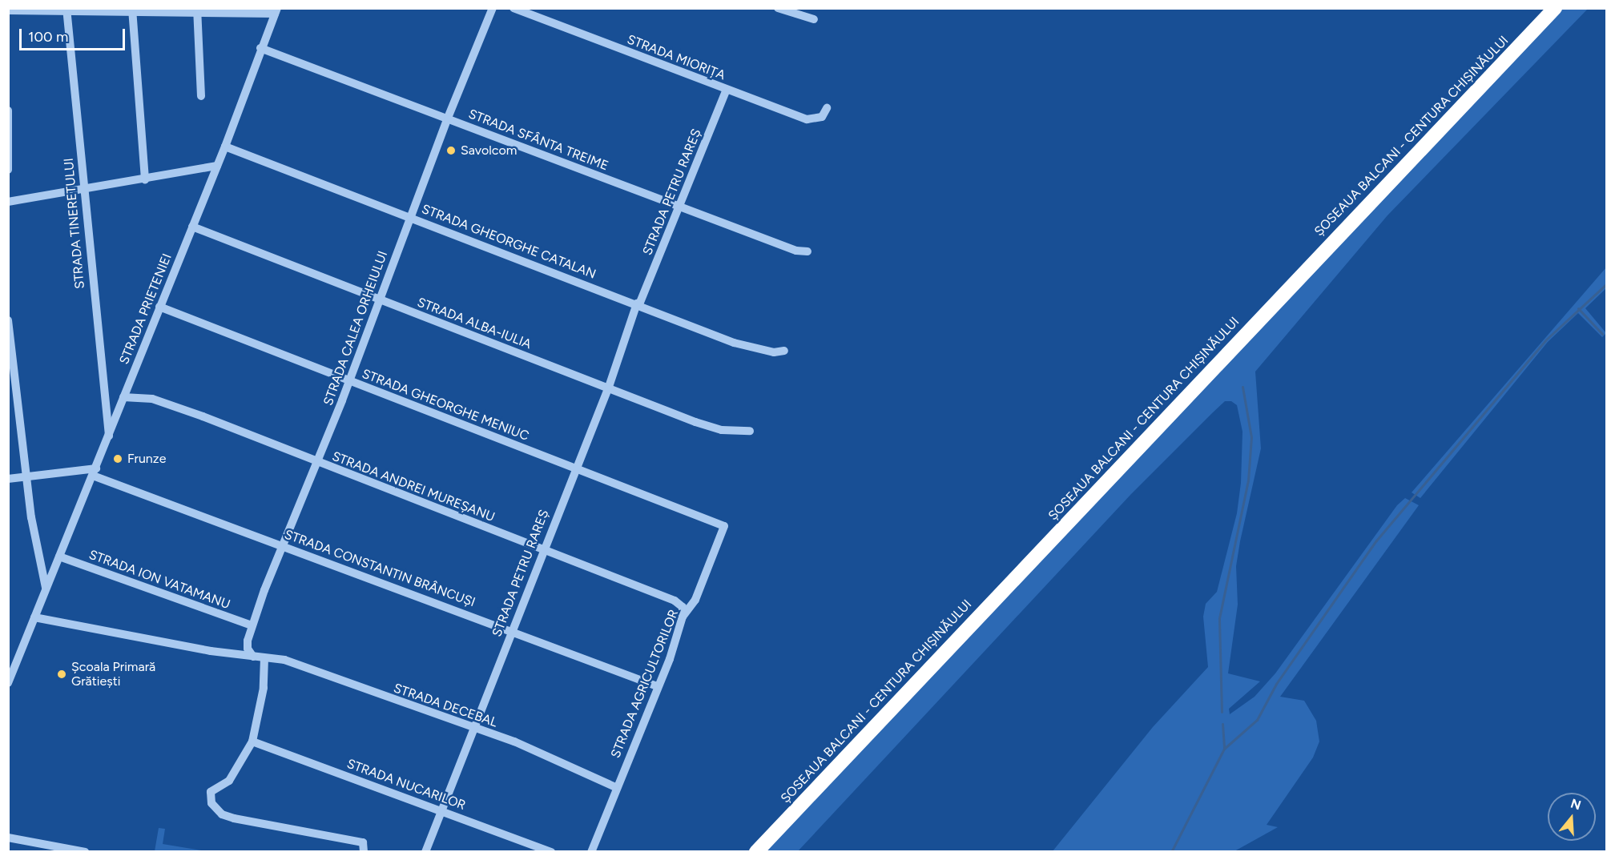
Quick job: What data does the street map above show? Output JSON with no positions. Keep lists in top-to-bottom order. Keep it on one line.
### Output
{"streets":{"highway":["ȘOSEAUA BALCANI - CENTURA CHIȘINĂULUI"],"street":["STRADA MIORIȚA","STRADA SFÂNTA TREIME","STRADA PETRU RAREȘ","STRADA TINERETULUI","STRADA GHEORGHE CATALAN","STRADA PRIETENIEI","STRADA ALBA-IULIA","STRADA CALEA ORHEIULUI","STRADA GHEORGHE MENIUC","STRADA ANDREI MUREȘANU","STRADA CONSTANTIN BRÂNCUȘI","STRADA ION VATAMANU","STRADA AGRICULTORILOR","STRADA DECEBAL","STRADA NUCARILOR"]},"crossings":[["STRADA MIORIȚA","STRADA PETRU RAREȘ"],["STRADA SFÂNTA TREIME","STRADA PETRU RAREȘ"],["STRADA SFÂNTA TREIME","STRADA PRIETENIEI"],["STRADA SFÂNTA TREIME","STRADA CALEA ORHEIULUI"],["STRADA PETRU RAREȘ","STRADA GHEORGHE CATALAN"],["STRADA PETRU RAREȘ","STRADA ALBA-IULIA"],["STRADA PETRU RAREȘ","STRADA GHEORGHE MENIUC"],["STRADA PETRU RAREȘ","STRADA ANDREI MUREȘANU"],["STRADA PETRU RAREȘ","STRADA CONSTANTIN BRÂNCUȘI"],["STRADA PETRU RAREȘ","STRADA DECEBAL"],["STRADA PETRU RAREȘ","STRADA NUCARILOR"],["STRADA TINERETULUI","STRADA PRIETENIEI"],["STRADA GHEORGHE CATALAN","STRADA PRIETENIEI"],["STRADA GHEORGHE CATALAN","STRADA CALEA ORHEIULUI"],["STRADA PRIETENIEI","STRADA ALBA-IULIA"],["STRADA PRIETENIEI","STRADA GHEORGHE MENIUC"],["STRADA PRIETENIEI","STRADA ANDREI MUREȘANU"],["STRADA PRIETENIEI","STRADA CONSTANTIN BRÂNCUȘI"],["STRADA PRIETENIEI","STRADA ION VATAMANU"],["STRADA ALBA-IULIA","STRADA CALEA ORHEIULUI"],["STRADA CALEA ORHEIULUI","STRADA GHEORGHE MENIUC"],["STRADA CALEA ORHEIULUI","STRADA ANDREI MUREȘANU"],["STRADA CALEA ORHEIULUI","STRADA CONSTANTIN BRÂNCUȘI"],["STRADA CALEA ORHEIULUI","STRADA ION VATAMANU"],["STRADA GHEORGHE MENIUC","STRADA AGRICULTORILOR"],["STRADA ANDREI MUREȘANU","STRADA AGRICULTORILOR"],["STRADA CONSTANTIN BRÂNCUȘI","STRADA AGRICULTORILOR"],["STRADA AGRICULTORILOR","STRADA DECEBAL"]],"places":["Savolcom","Frunze","Școala Primară Grătiești"],"scale_bar":"100 m","north":"top"}
